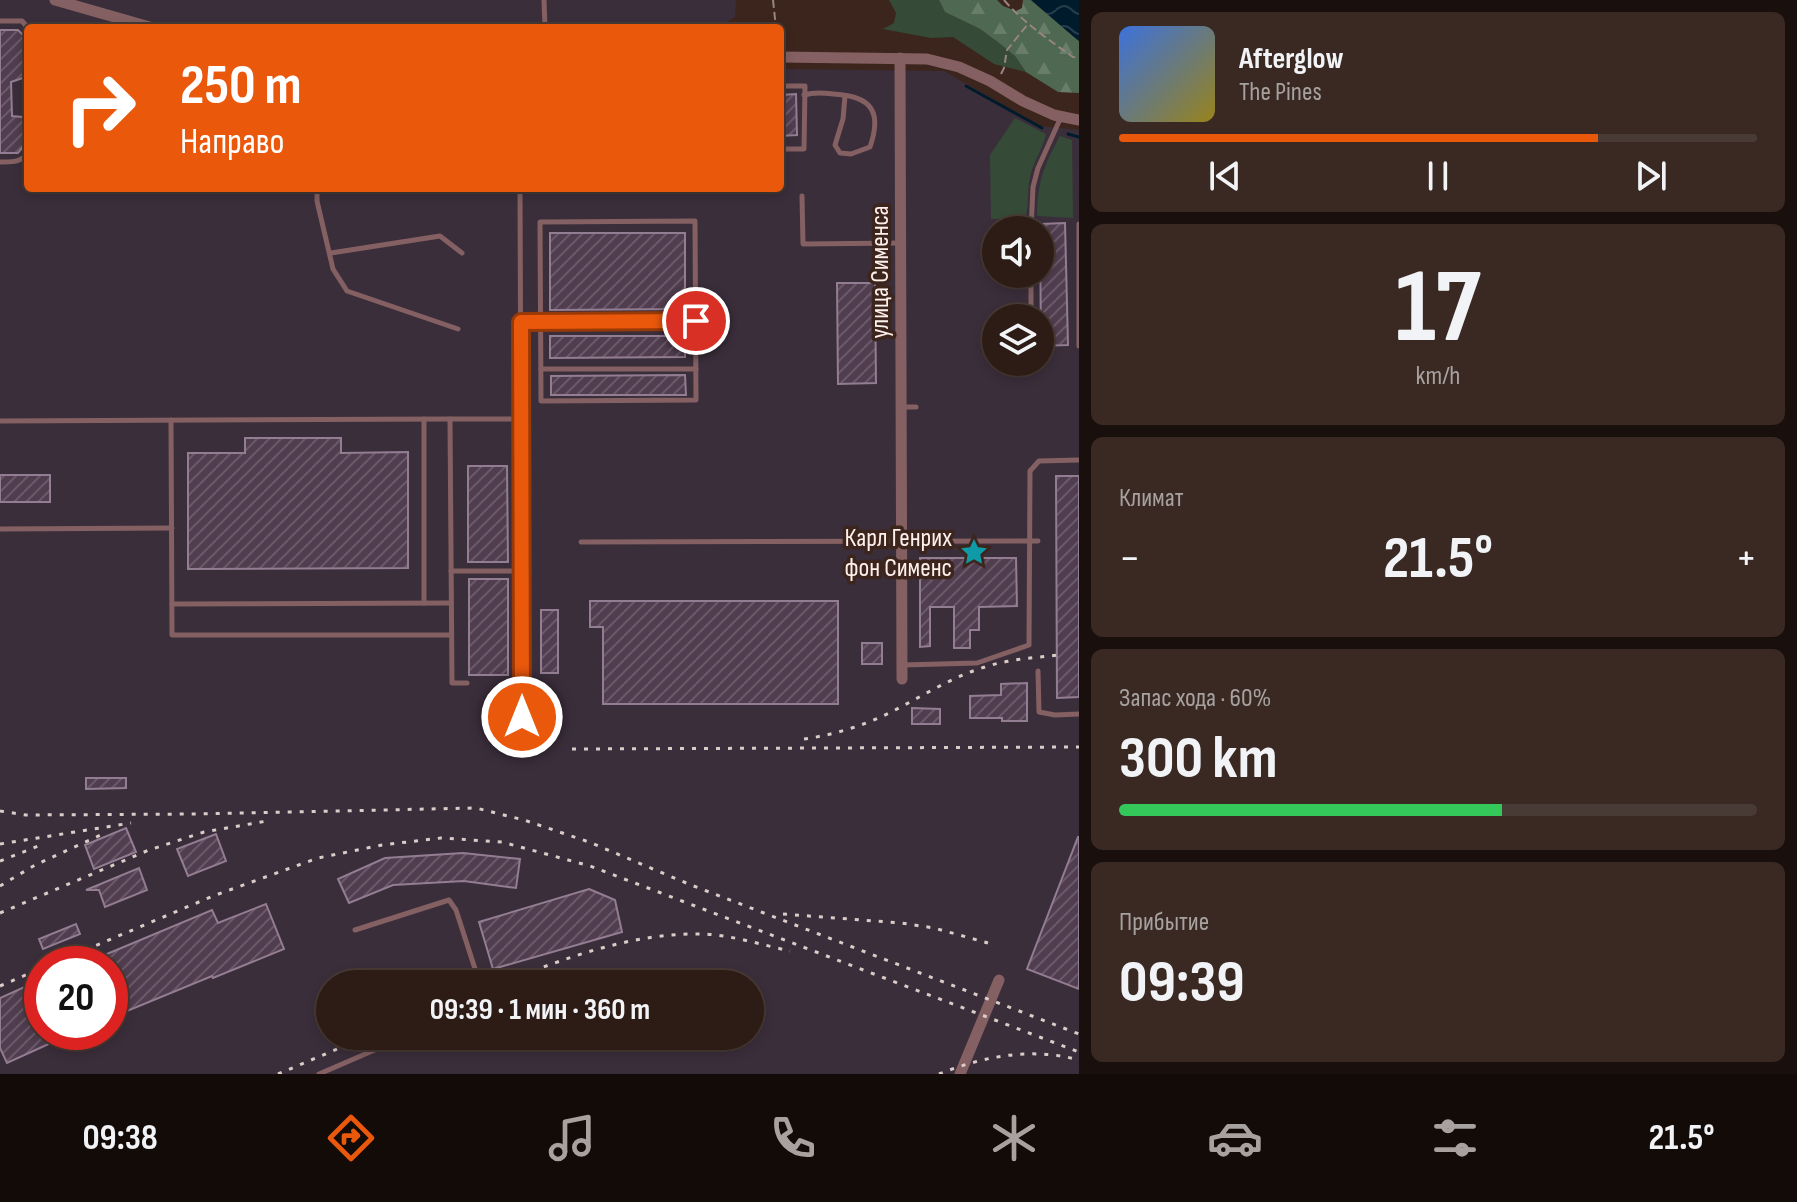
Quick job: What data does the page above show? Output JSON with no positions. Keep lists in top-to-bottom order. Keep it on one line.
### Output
{"streets":{"street":["улица Сименса"]},"places":{"place":["Карл Генрих фон Сименс"]},"page":{"turn":["250 m","Направо"],"song":["Afterglow","The Pines"],"tile":[["17","km/h"],"Климат",["Запас хода · 60%","300 km"],["Прибытие","09:39"]],"heat":["−","21.5°","+"],"limit":"20","trip":"09:39 · 1 мин · 360 m","tabs":["09:38","21.5°"]}}
